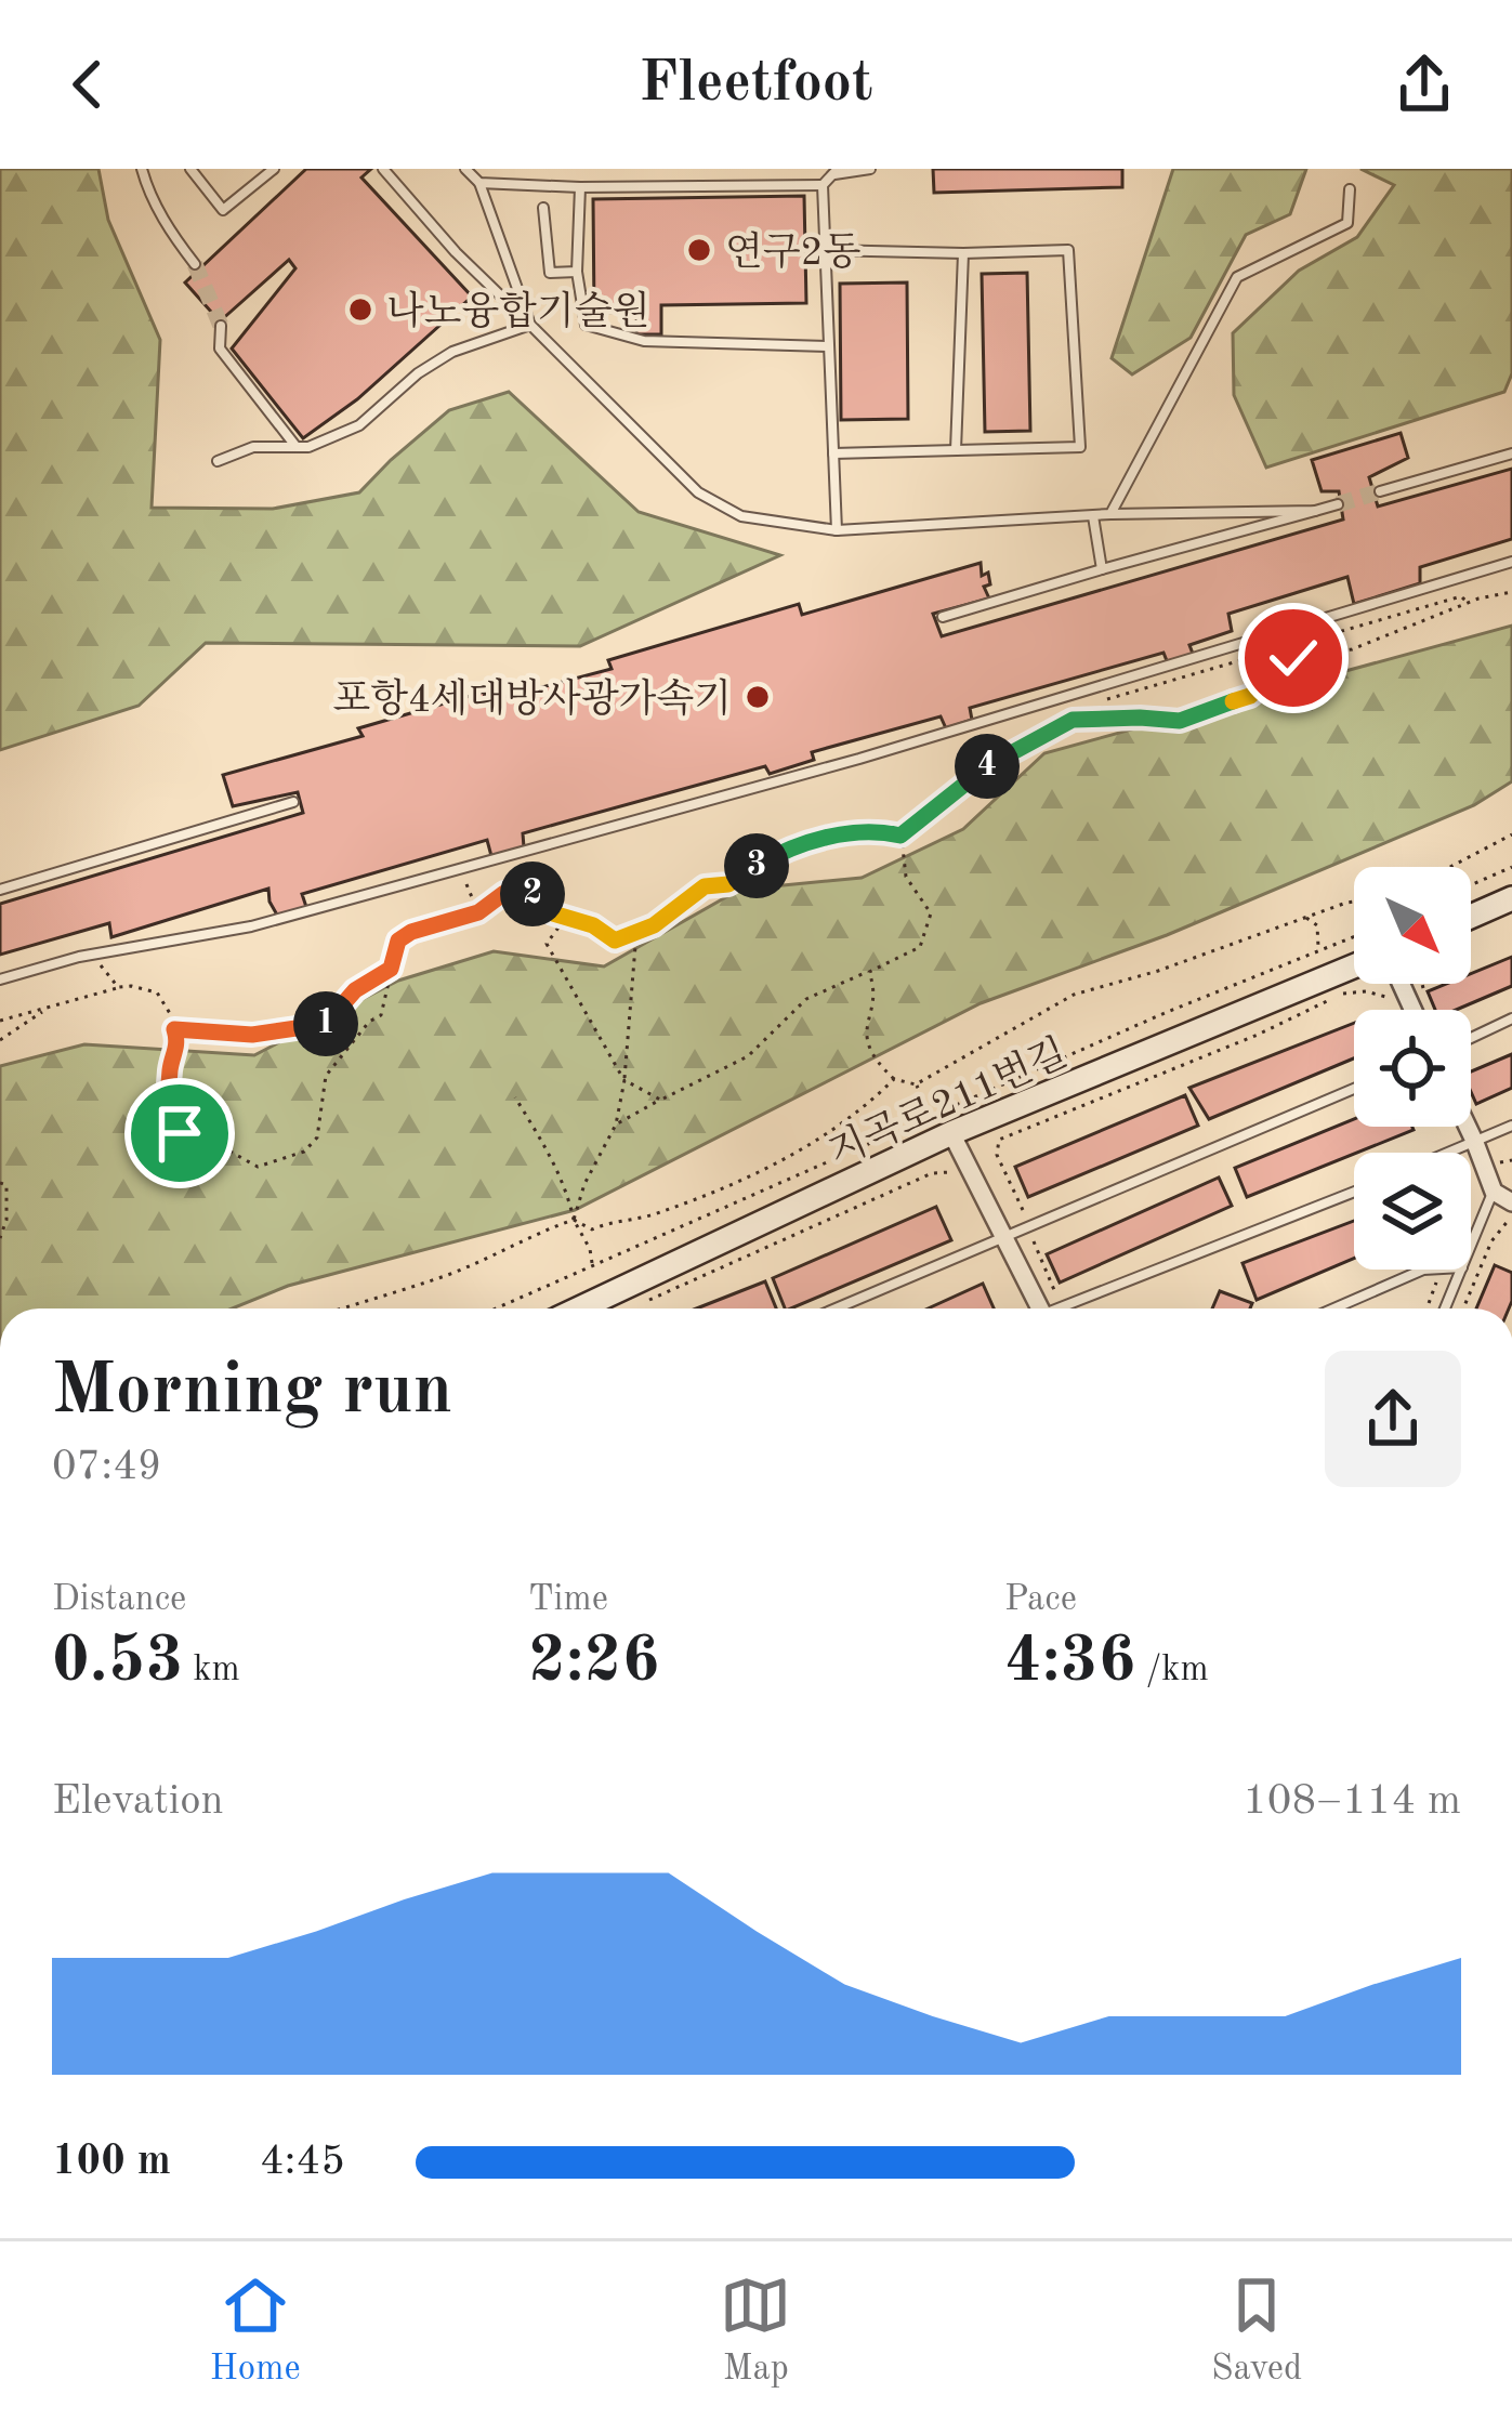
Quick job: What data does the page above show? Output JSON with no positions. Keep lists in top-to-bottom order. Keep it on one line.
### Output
{"streets":{"main road":["지곡로211번길"]},"places":["연구2동","나노융합기술원","포항4세대방사광가속기"],"north":"bottom right","page":{"header":"Fleetfoot","pins":["4","3","2","1"],"heading":["Morning run","07:49"],"stats":[["Distance","0.53 km"],["Time","2:26"],["Pace","4:36 /km"]],"chart":["Elevation","108–114 m"],"list":[{"name":"100 m","note":"4:45"}],"tabs":["Home","Map","Saved"]}}
